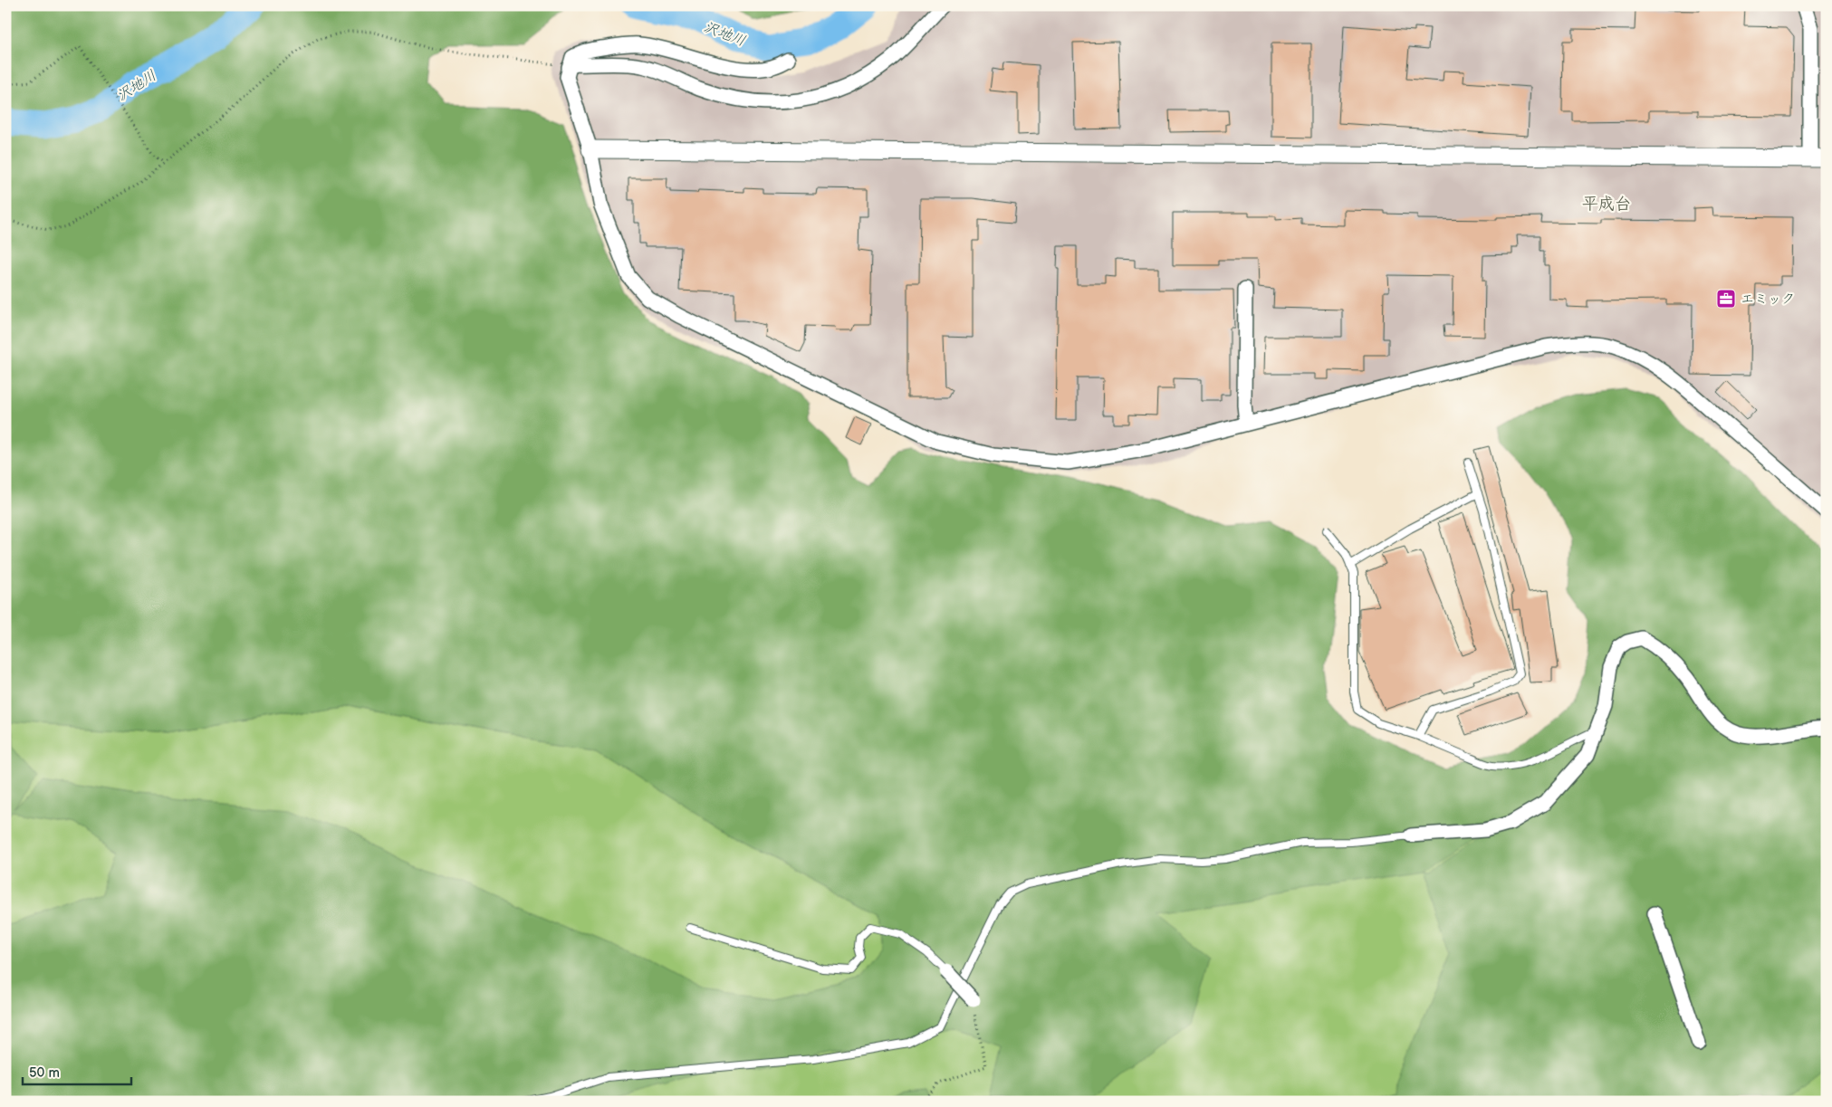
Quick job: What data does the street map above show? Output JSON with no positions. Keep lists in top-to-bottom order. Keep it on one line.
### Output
{"districts":["平成台"],"water":["沢地川"],"places":{"office":["エミック"]},"scale_bar":"50 m"}
